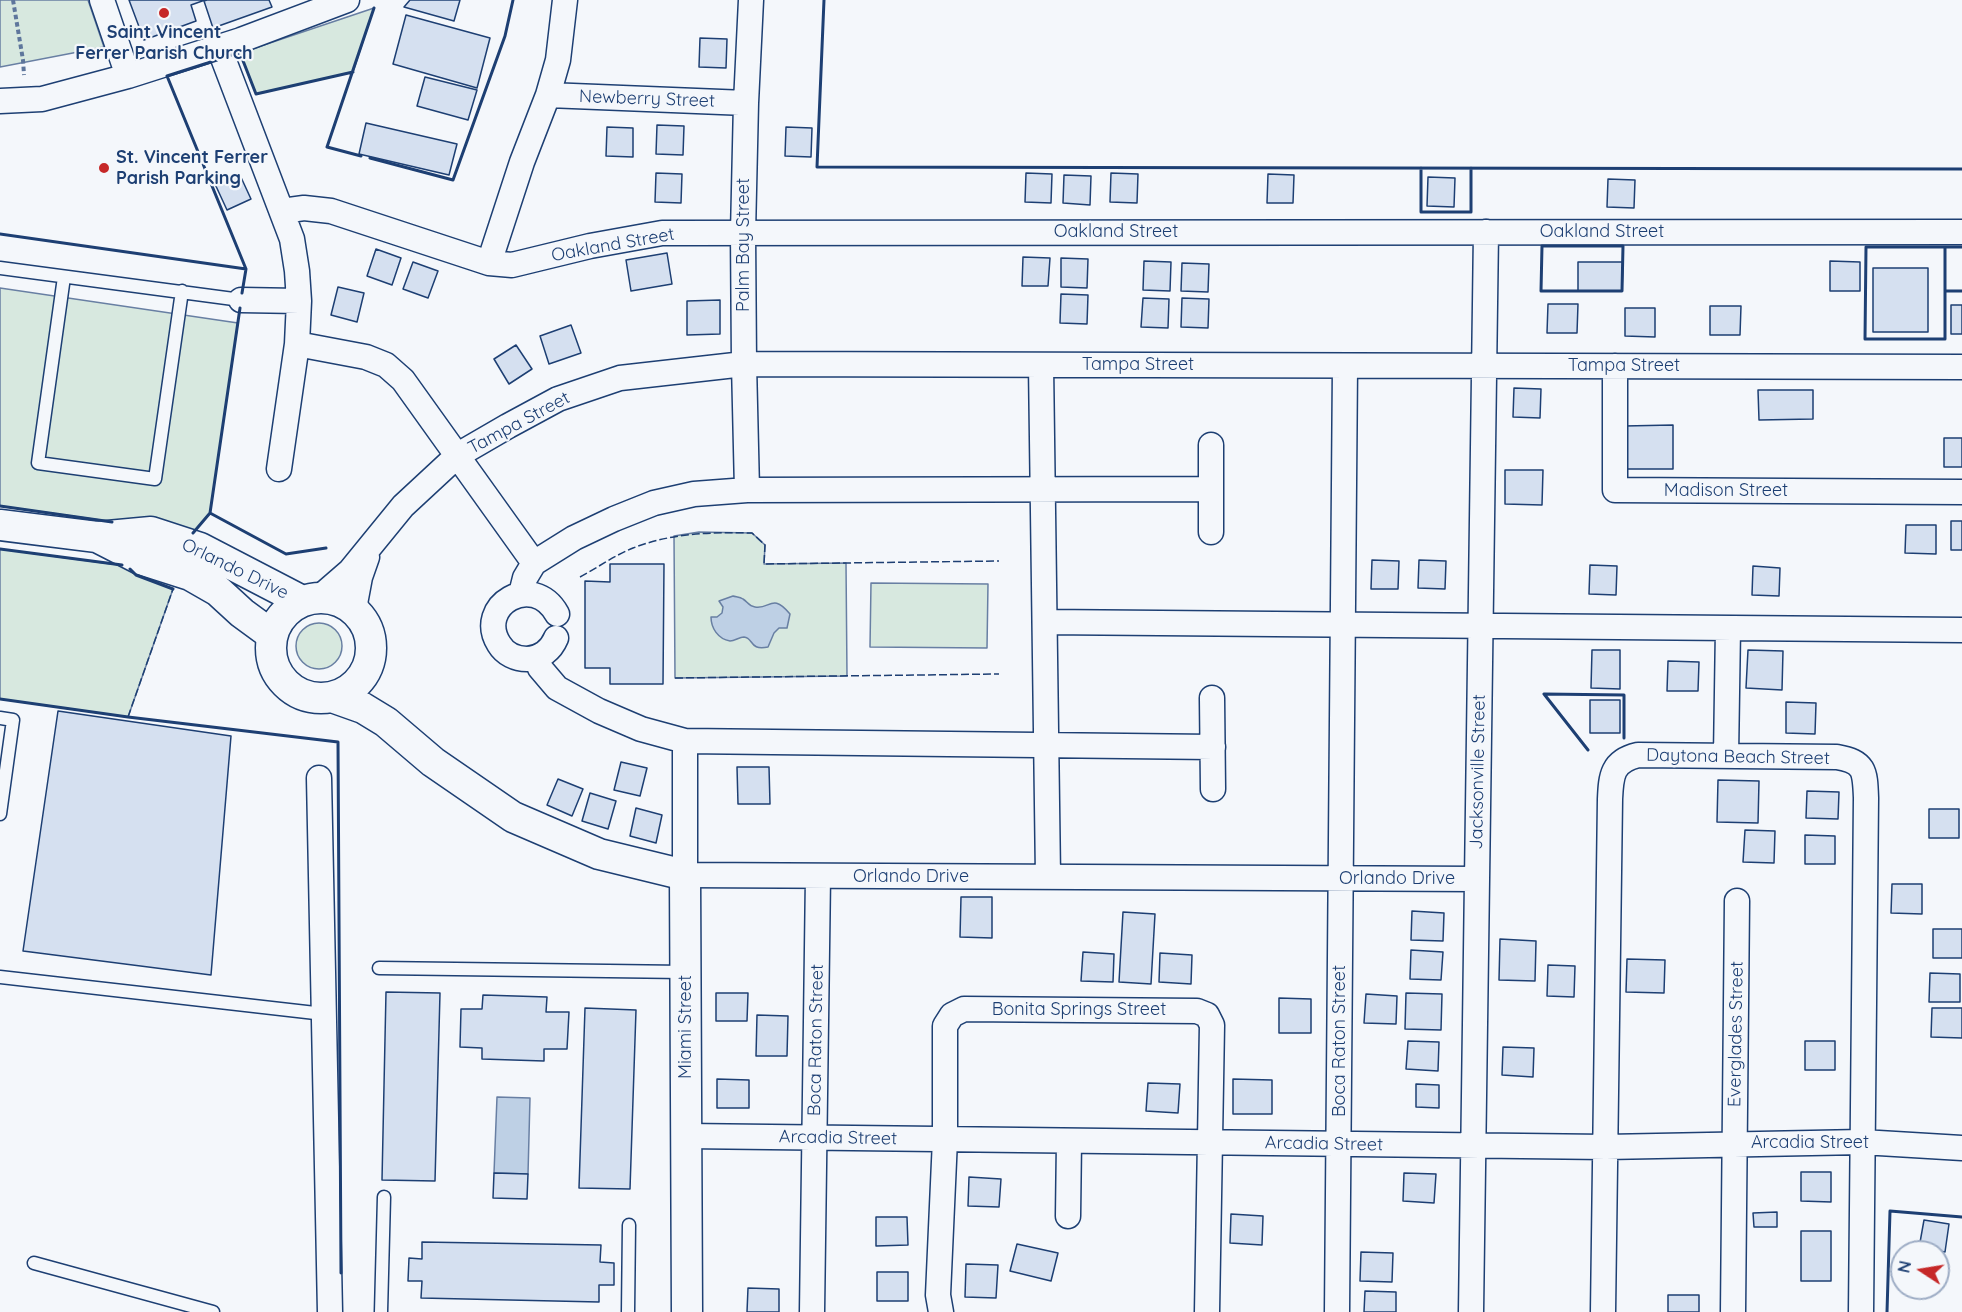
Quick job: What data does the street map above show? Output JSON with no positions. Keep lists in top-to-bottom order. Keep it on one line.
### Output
{"streets":{"street":["Newberry Street","Oakland Street","Palm Bay Street","Tampa Street","Madison Street","Orlando Drive","Daytona Beach Street","Jacksonville Street","Bonita Springs Street","Miami Street","Everglades Street","Boca Raton Street","Arcadia Street"]},"crossings":[["Newberry Street","Palm Bay Street"],["Oakland Street","Palm Bay Street"],["Oakland Street","Jacksonville Street"],["Palm Bay Street","Tampa Street"],["Tampa Street","Madison Street"],["Tampa Street","Orlando Drive"],["Tampa Street","Jacksonville Street"],["Tampa Street","Boca Raton Street"],["Orlando Drive","Jacksonville Street"],["Orlando Drive","Miami Street"],["Orlando Drive","Boca Raton Street"],["Daytona Beach Street","Arcadia Street"],["Jacksonville Street","Arcadia Street"],["Bonita Springs Street","Arcadia Street"],["Miami Street","Arcadia Street"],["Everglades Street","Arcadia Street"],["Boca Raton Street","Arcadia Street"]],"places":["Saint Vincent Ferrer Parish Church","St. Vincent Ferrer Parish Parking"],"north":"left"}
